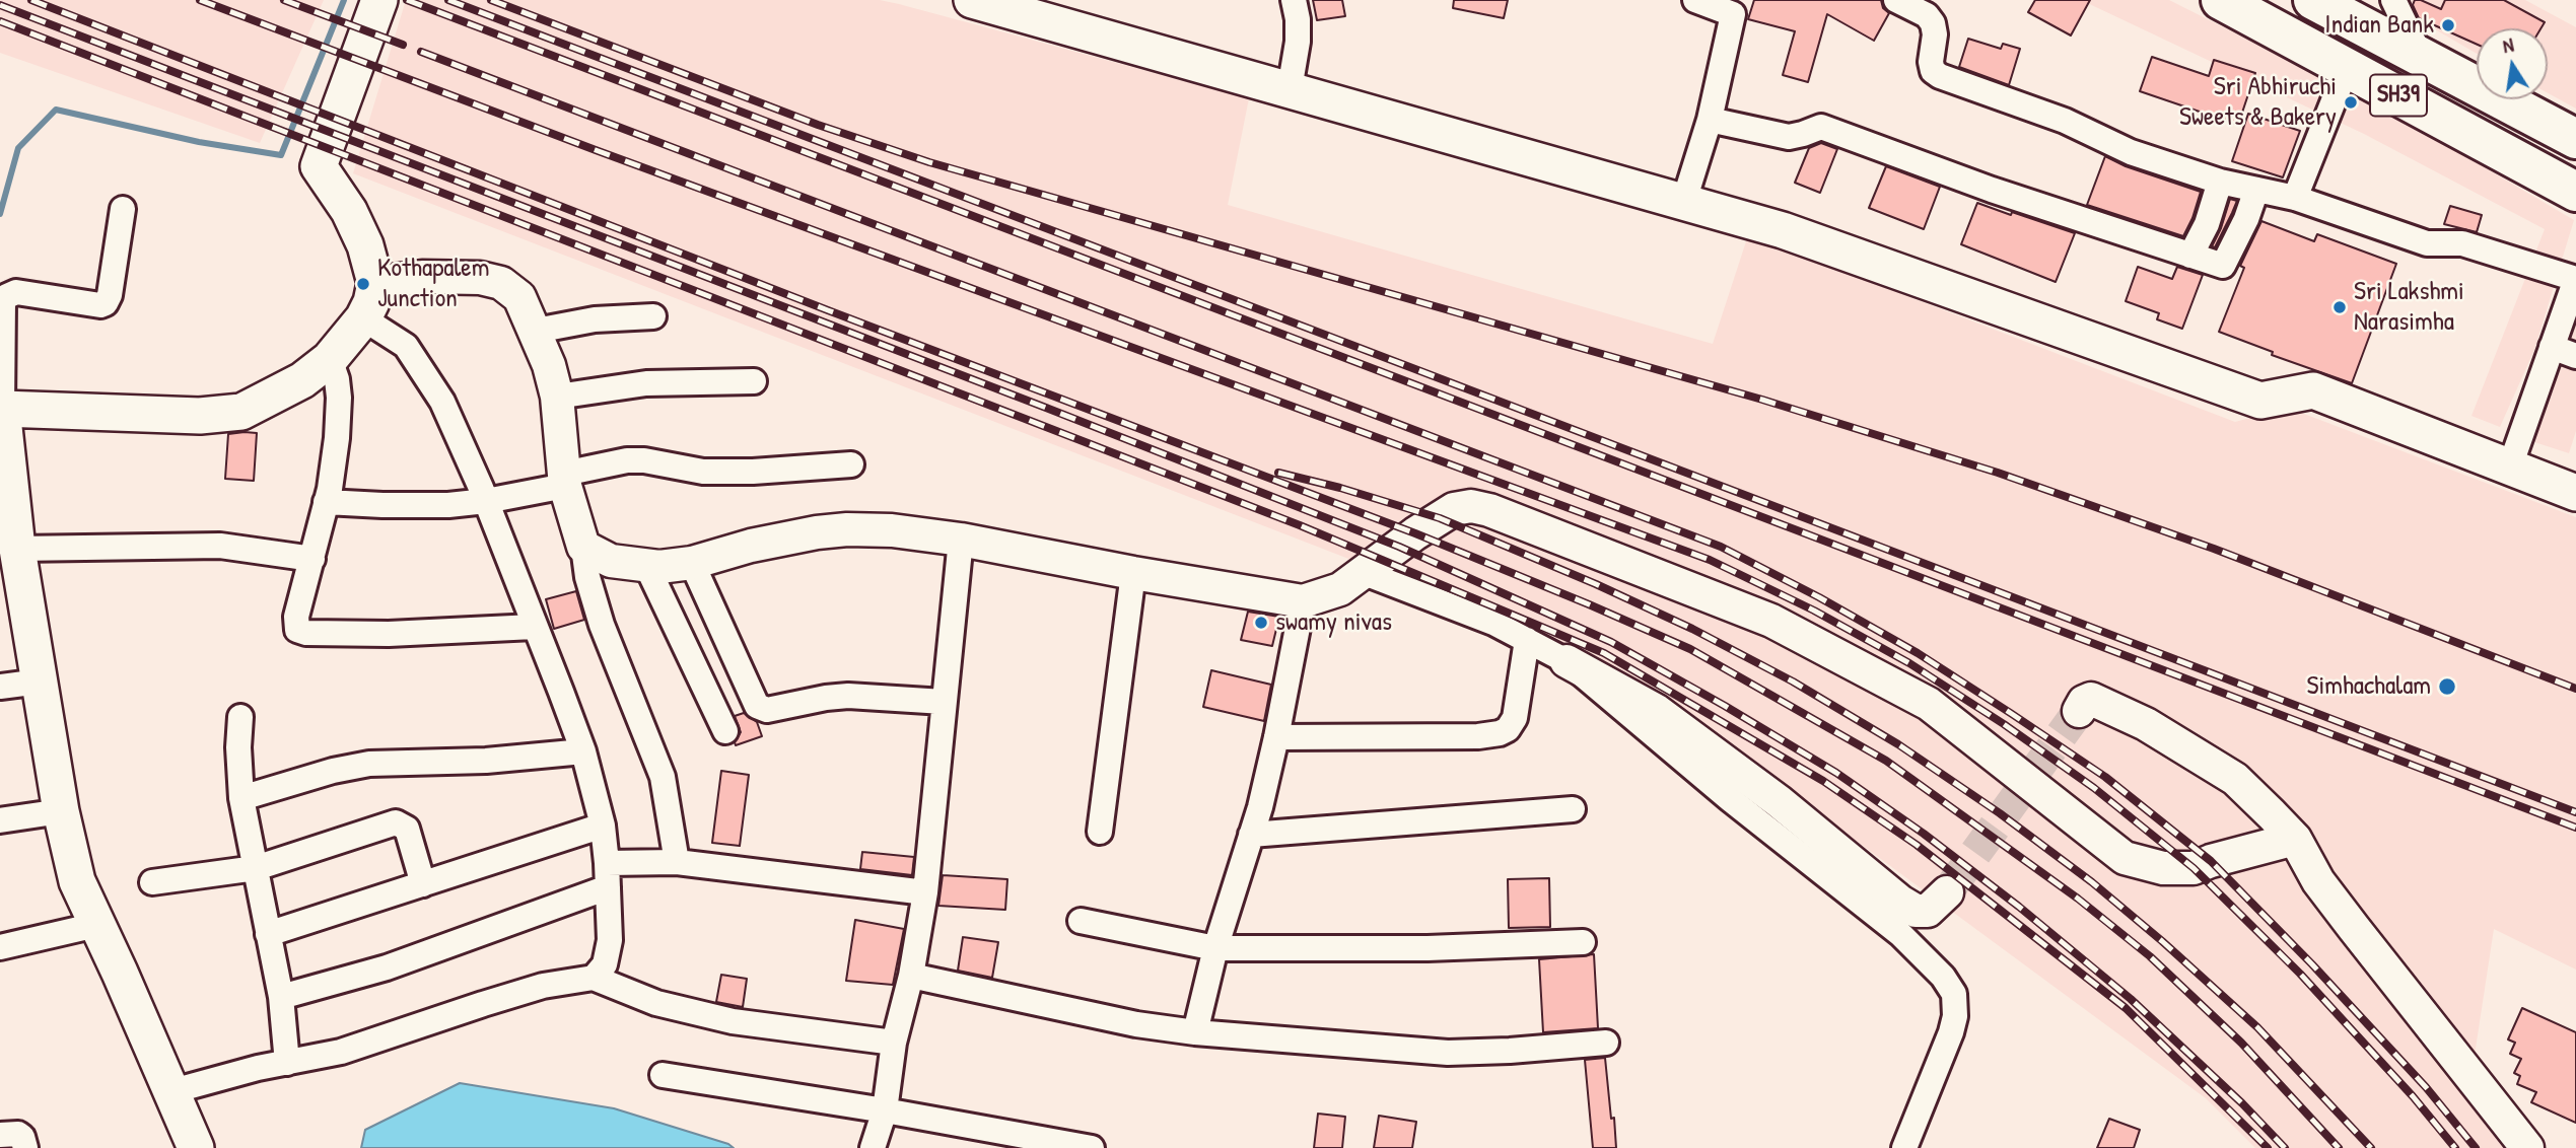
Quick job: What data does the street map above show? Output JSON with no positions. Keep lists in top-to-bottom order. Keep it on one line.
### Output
{"streets":{"main road":["SH39"]},"places":["Indian Bank","Sri Abhiruchi Sweets & Bakery","Kothapalem Junction","Sri Lakshmi Narasimha","swamy nivas","Simhachalam"],"north":"top"}
